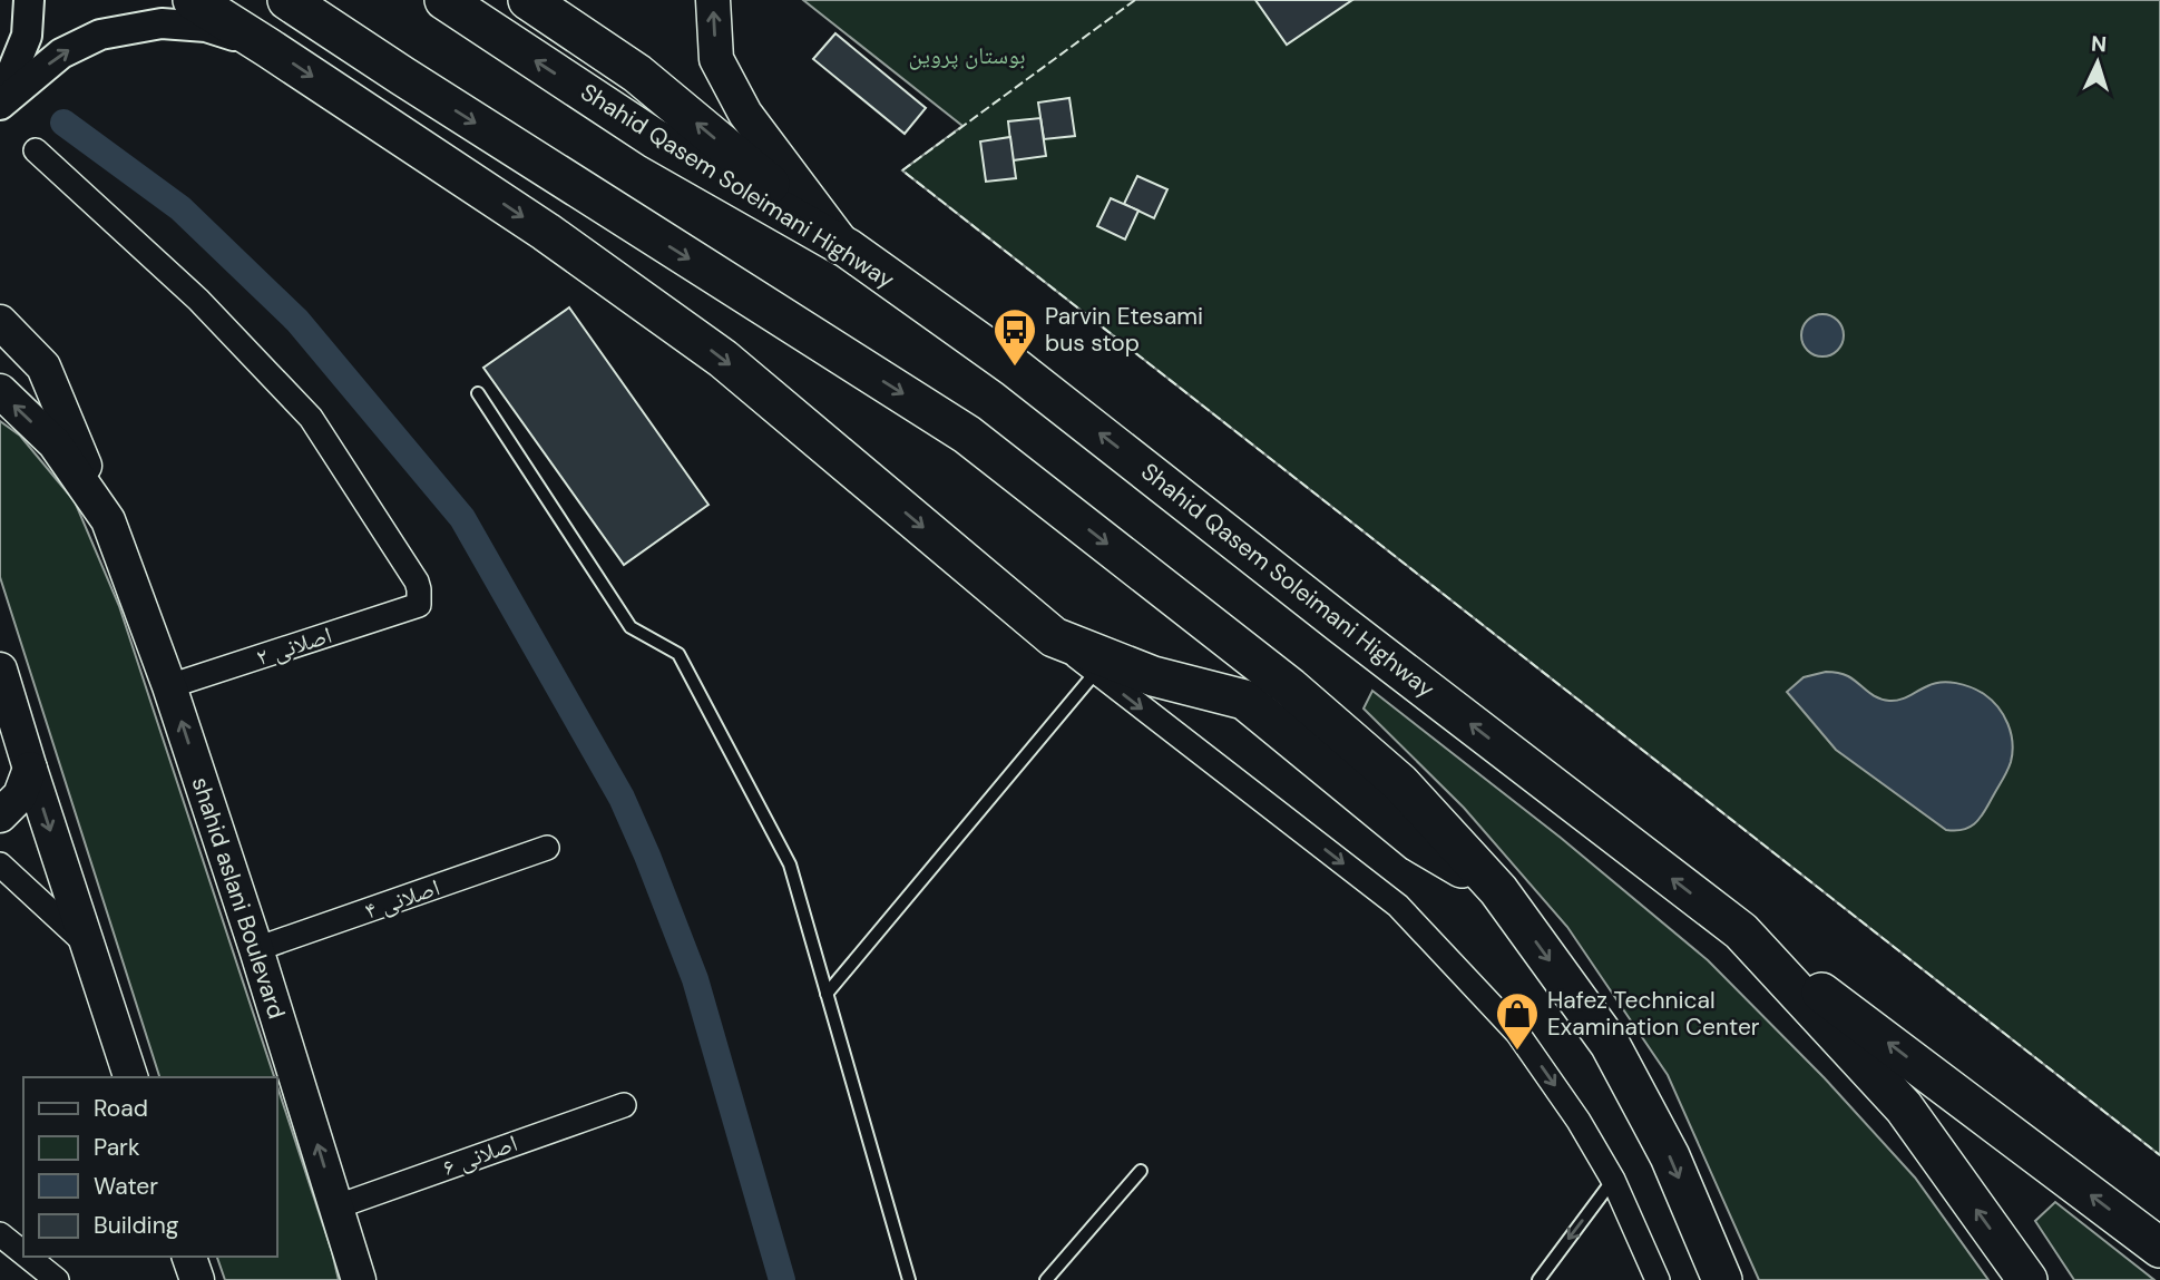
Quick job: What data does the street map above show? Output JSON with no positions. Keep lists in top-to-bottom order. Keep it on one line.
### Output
{"streets":{"highway":["Shahid Qasem Soleimani Highway"],"main road":["shahid aslani Boulevard"],"street":["اصلانی ۲","اصلانی ۴","اصلانی ۶"]},"crossings":[["اصلانی ۲","shahid aslani Boulevard"],["shahid aslani Boulevard","اصلانی ۴"],["shahid aslani Boulevard","اصلانی ۶"]],"parks":["بوستان پروین"],"places":{"bus stop":["Parvin Etesami bus stop"],"shop":["Hafez Technical Examination Center"]},"legend":["Road","Park","Water","Building"],"north":"top"}
